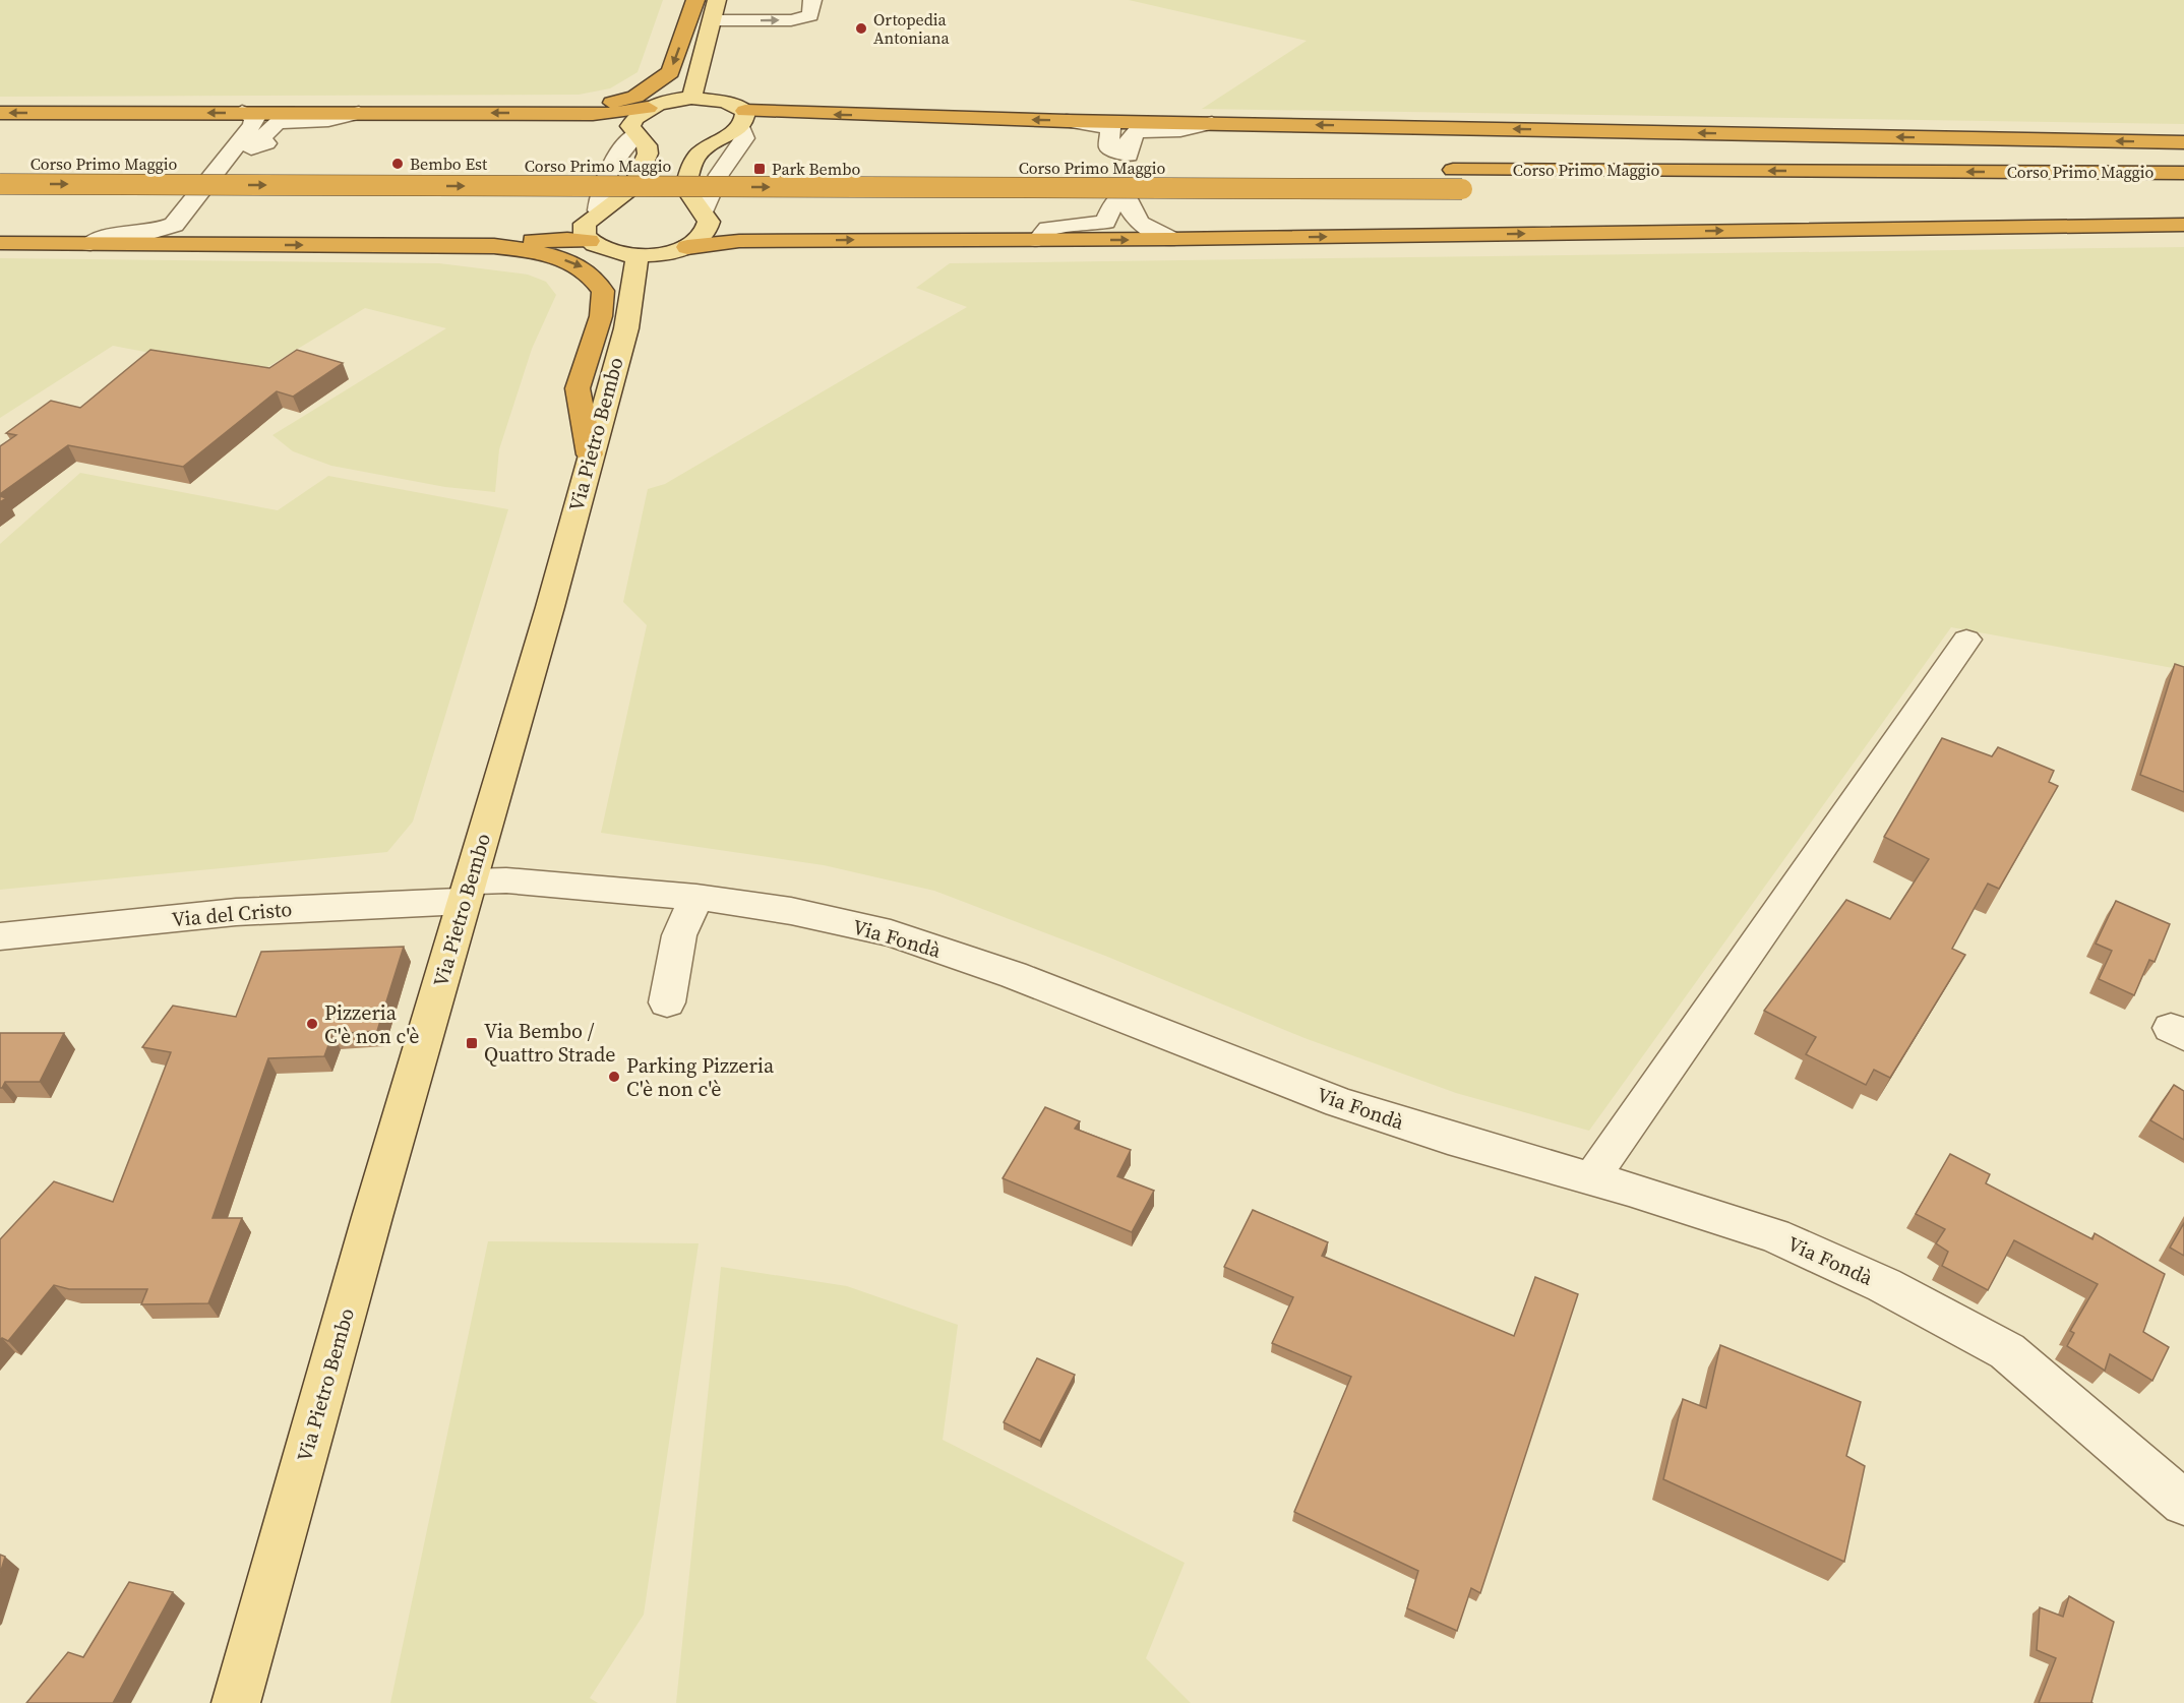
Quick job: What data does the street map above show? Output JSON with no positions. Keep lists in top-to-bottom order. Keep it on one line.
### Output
{"streets":{"highway":["Corso Primo Maggio"],"main road":["Via Pietro Bembo"],"street":["Via del Cristo","Via Fondà"]},"crossings":[["Via Pietro Bembo","Via del Cristo"],["Via Pietro Bembo","Via Fondà"],["Via del Cristo","Via Fondà"]],"places":{"other":["Ortopedia Antoniana","Bembo Est","Pizzeria C'è non c'è","Parking Pizzeria C'è non c'è"],"transit":["Park Bembo","Via Bembo / Quattro Strade"]}}
